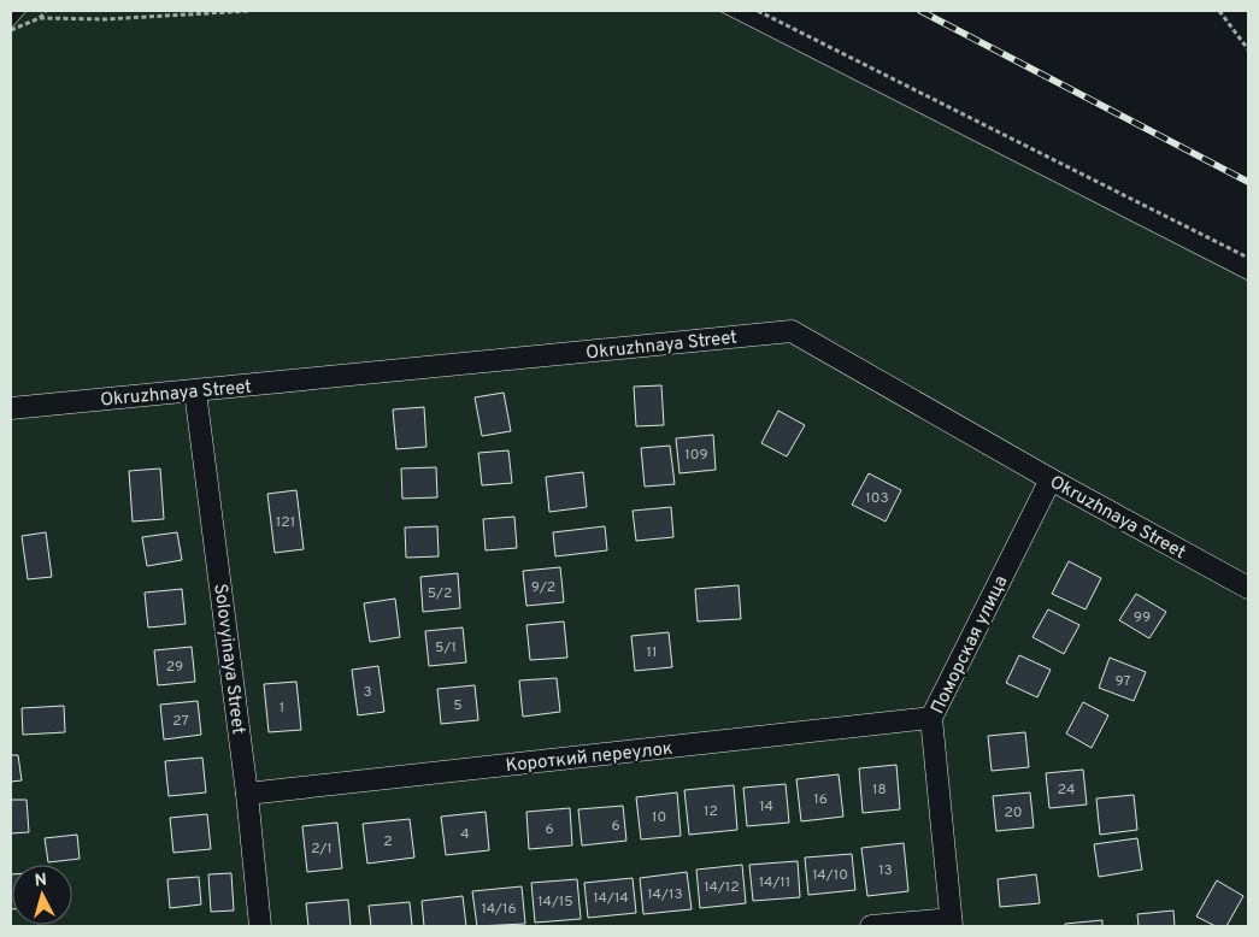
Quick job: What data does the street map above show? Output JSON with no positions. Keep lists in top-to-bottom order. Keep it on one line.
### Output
{"streets":{"street":["Okruzhnaya Street","Поморская улица","Solovyinaya Street","Короткий переулок"]},"crossings":[["Okruzhnaya Street","Поморская улица"],["Okruzhnaya Street","Solovyinaya Street"],["Поморская улица","Короткий переулок"],["Solovyinaya Street","Короткий переулок"]],"house_numbers":["109","103","121","9/2","5/2","99","5/1","11","29","97","3","5","1","27","18","24","16","14","12","20","10","6","6","4","2","2/1","13","14/10","14/11","14/12","14/13","14/14","14/15","14/16"],"north":"top"}
